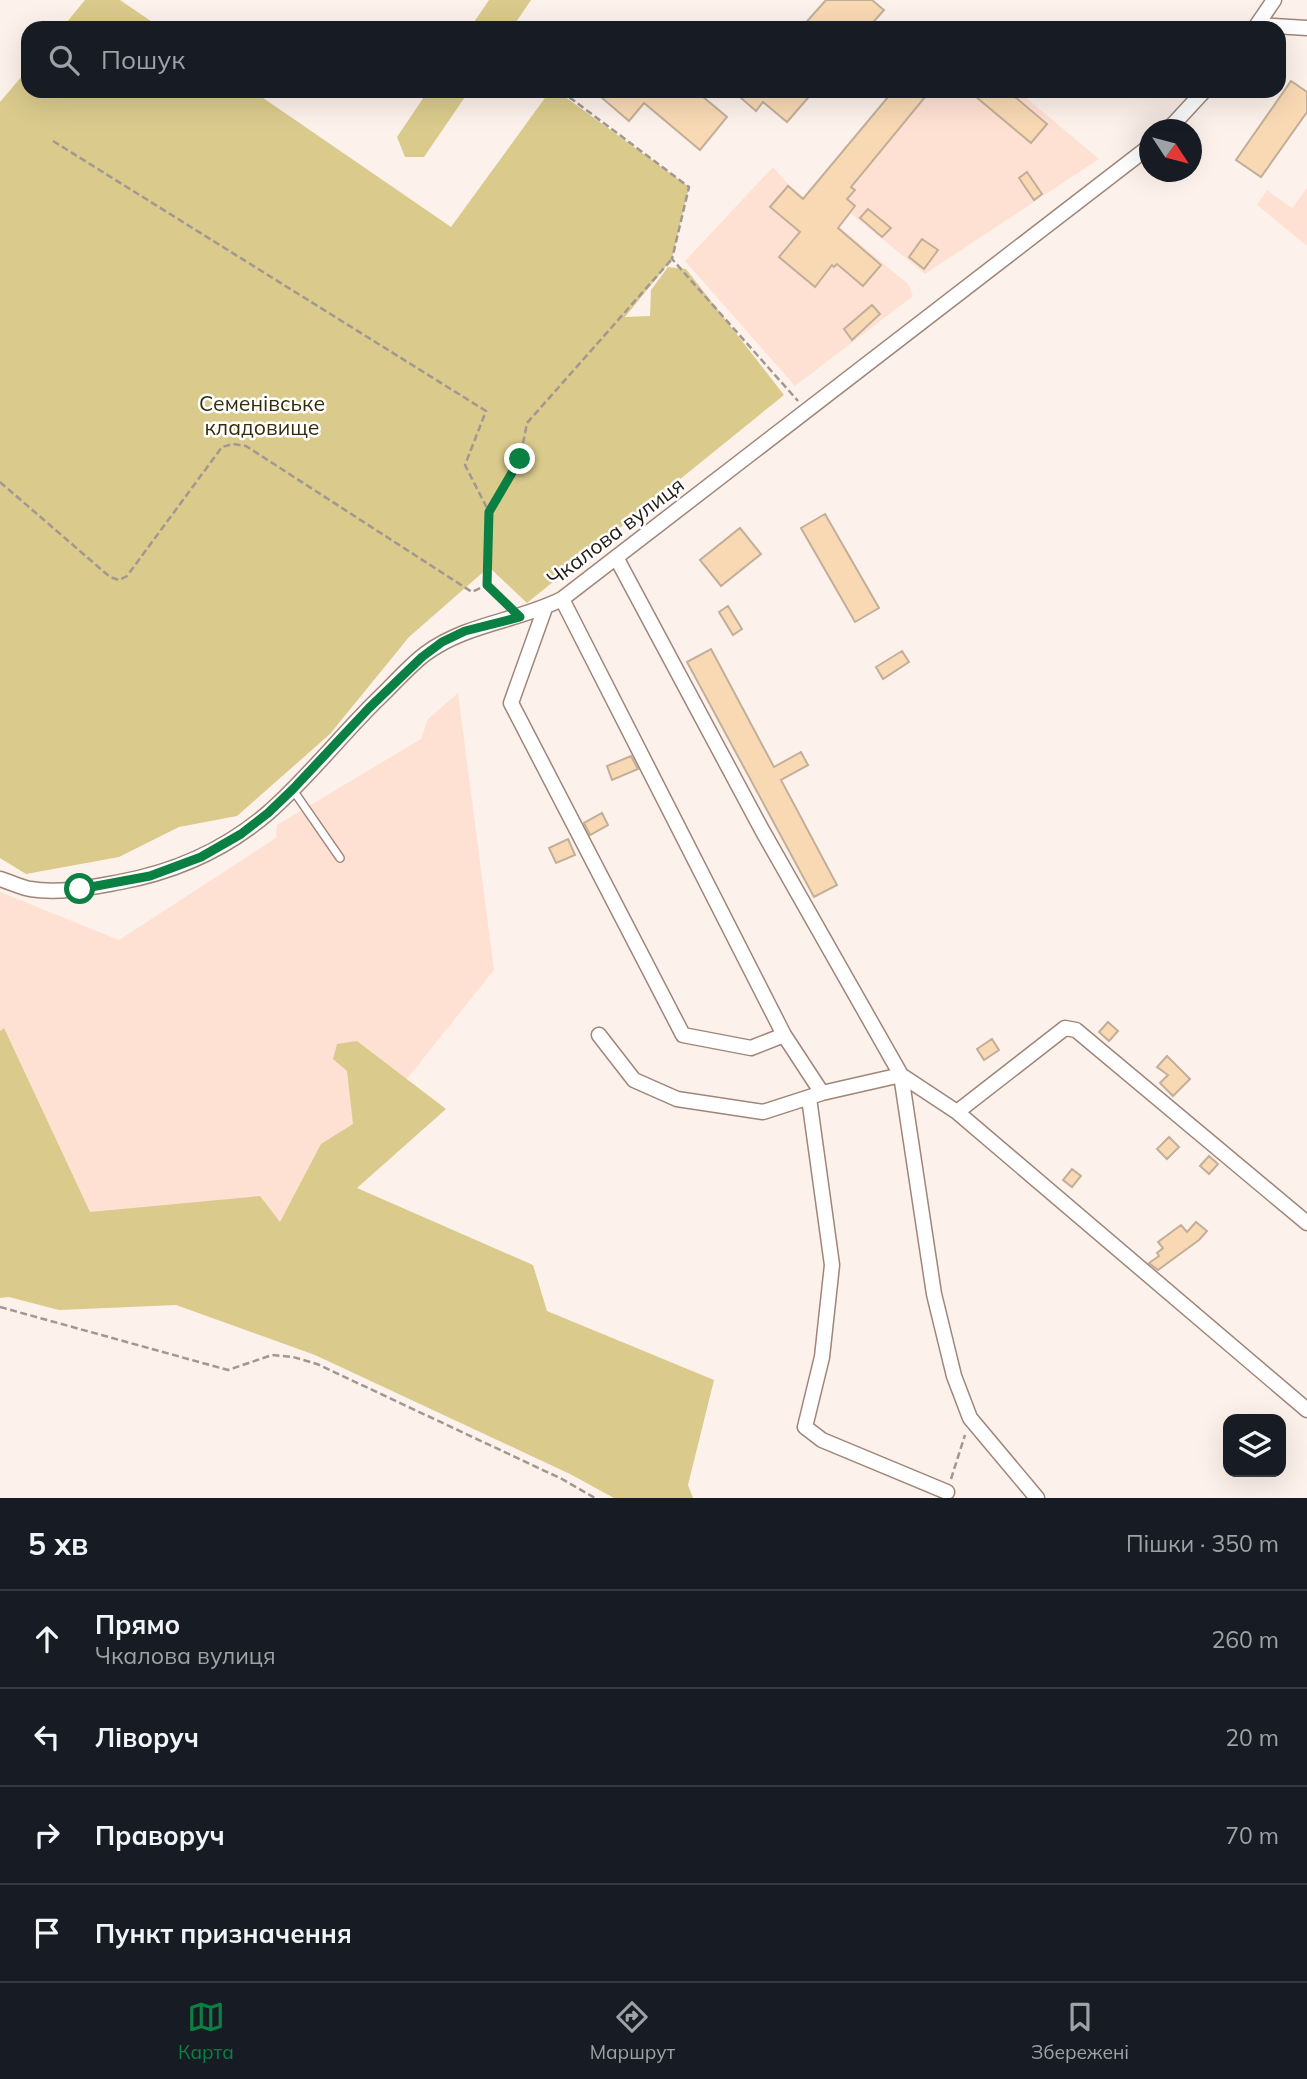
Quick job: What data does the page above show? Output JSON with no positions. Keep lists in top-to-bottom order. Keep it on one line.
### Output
{"streets":{"street":["Чкалова вулиця"]},"parks":["Семенівське кладовище"],"north":"bottom right","page":{"search":"Пошук","heading":["5 хв","Пішки · 350 m"],"list":[["Прямо","Чкалова вулиця","260 m"],["Ліворуч","20 m"],["Праворуч","70 m"],"Пункт призначення"],"nav":["Карта","Маршрут","Збережені"]}}
